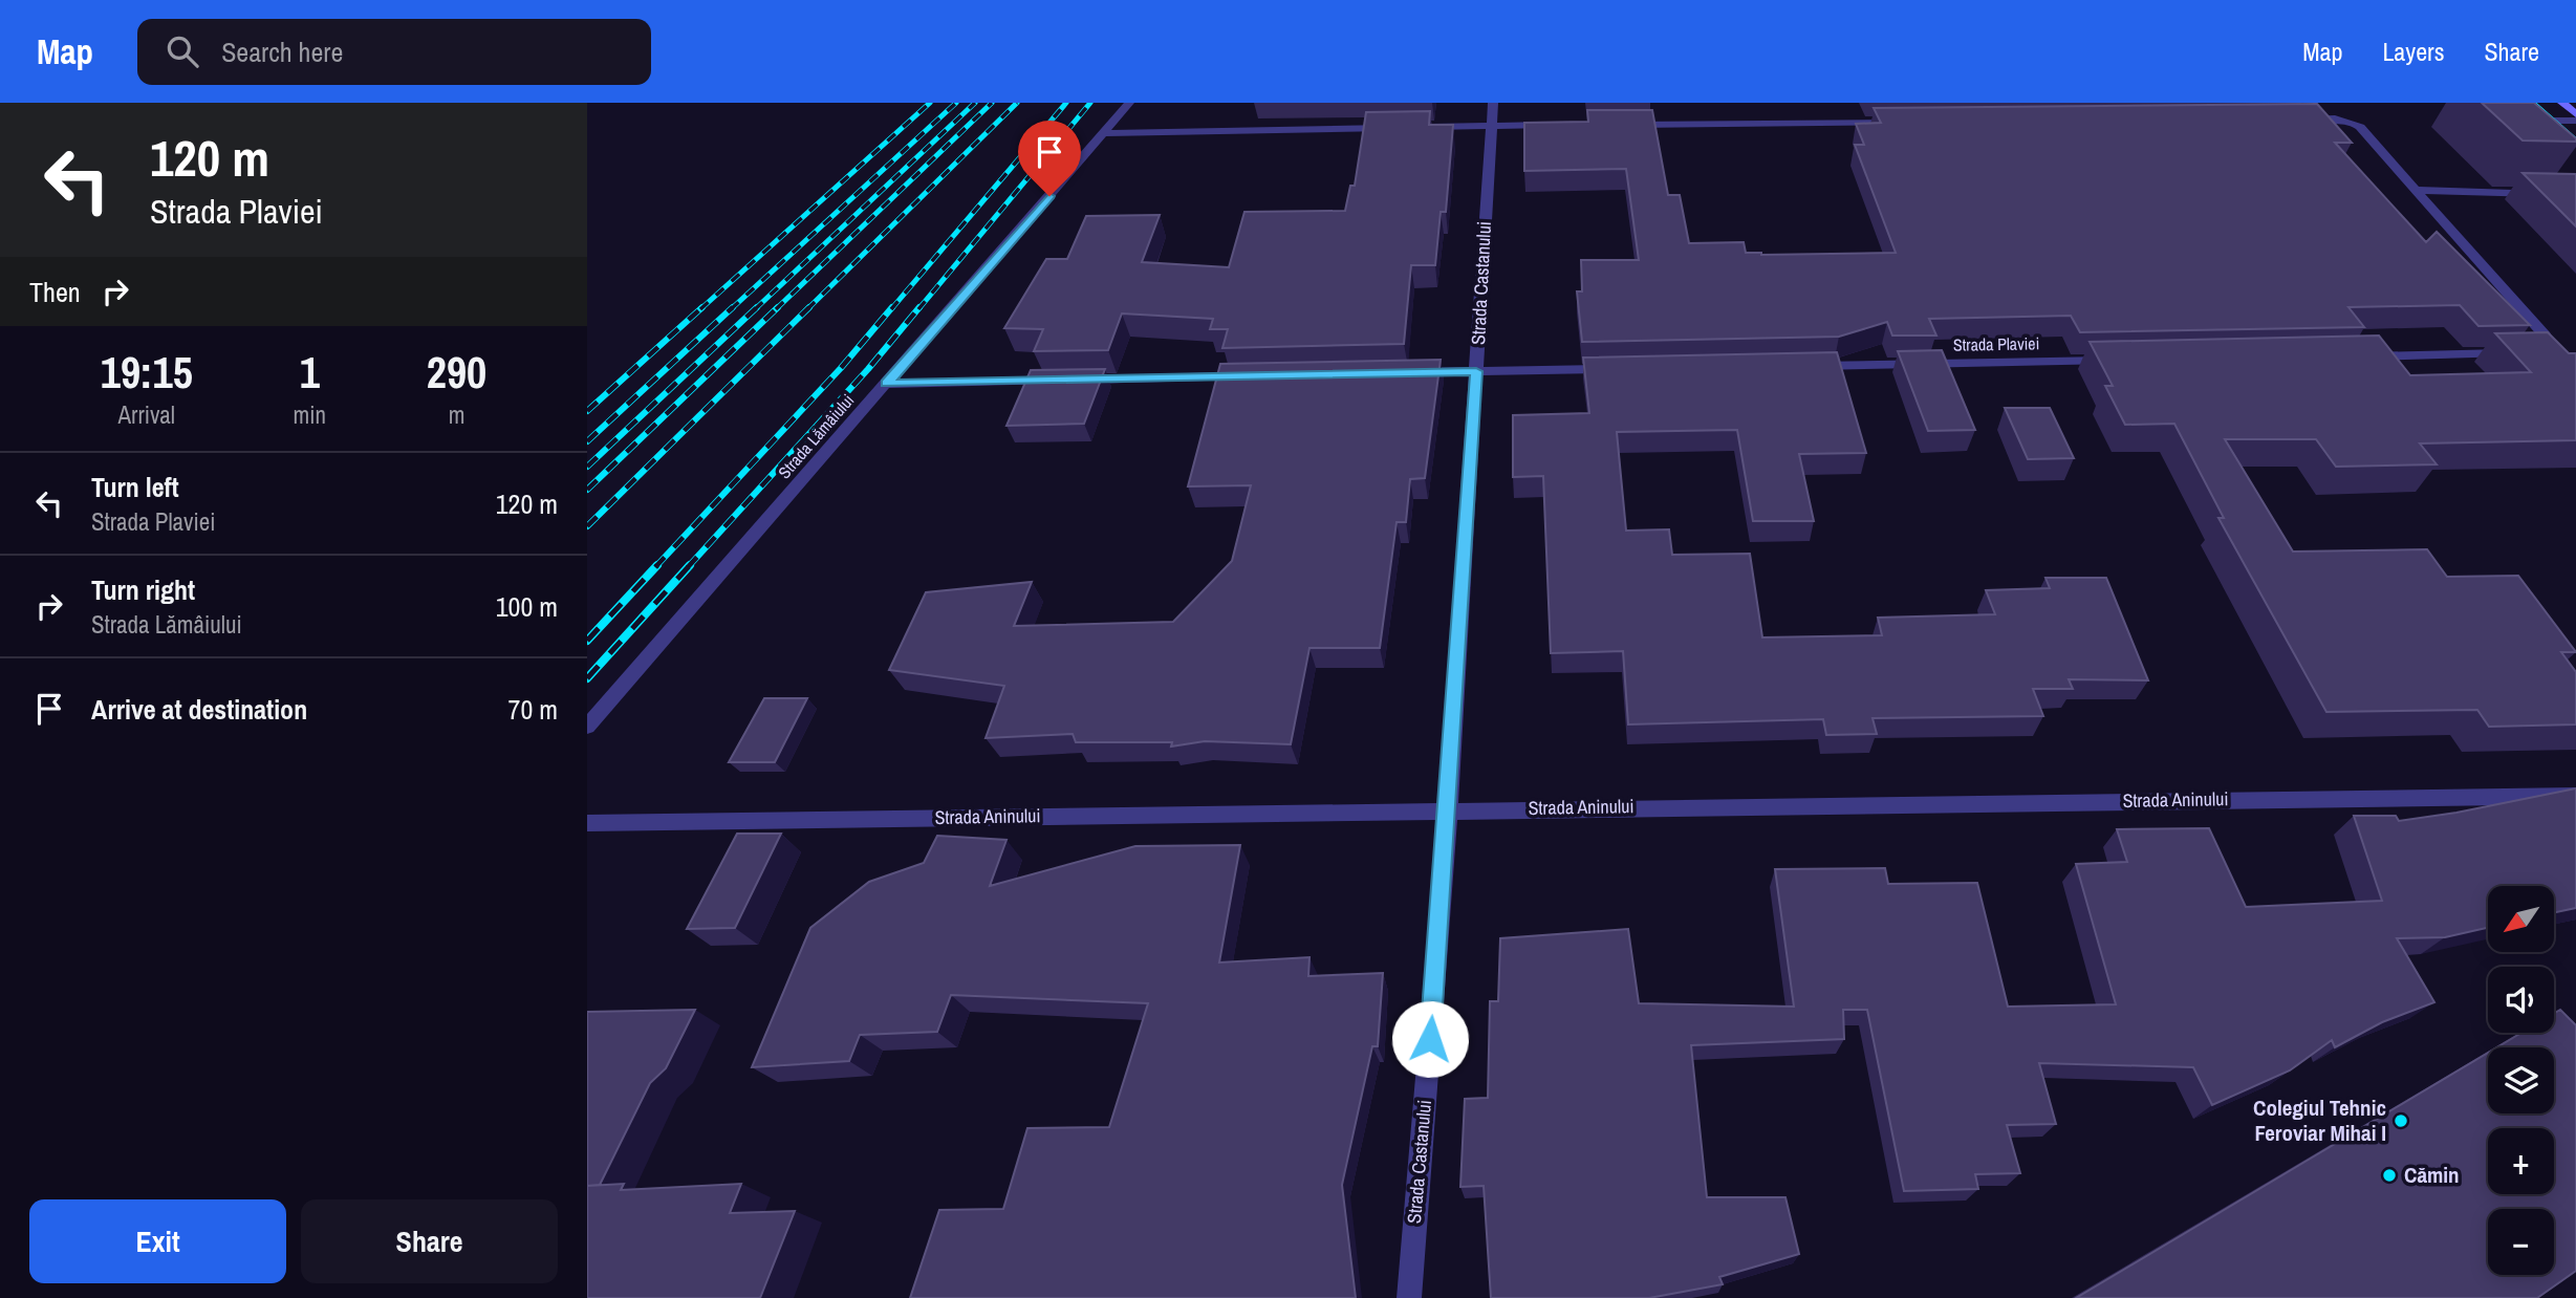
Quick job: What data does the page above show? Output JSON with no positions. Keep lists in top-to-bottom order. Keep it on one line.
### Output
{"streets":{"street":["Strada Castanului","Strada Plaviei","Strada Lămâiului","Strada Aninului"]},"crossings":[["Strada Castanului","Strada Aninului"]],"places":["Colegiul Tehnic Feroviar Mihai I","Cămin"],"north":"bottom left","page":{"header":"Map","search":"Search here","nav":["Map","Layers","Share"],"turn":["120 m","Strada Plaviei"],"then":"Then","eta":["19:15","Arrival","1","min","290","m"],"list":[{"name":"Turn left","note":"Strada Plaviei","value":"120 m"},{"name":"Turn right","note":"Strada Lămâiului","value":"100 m"},{"name":"Arrive at destination","value":"70 m"}],"map_buttons":["+","−"],"buttons":["Exit","Share"]}}
